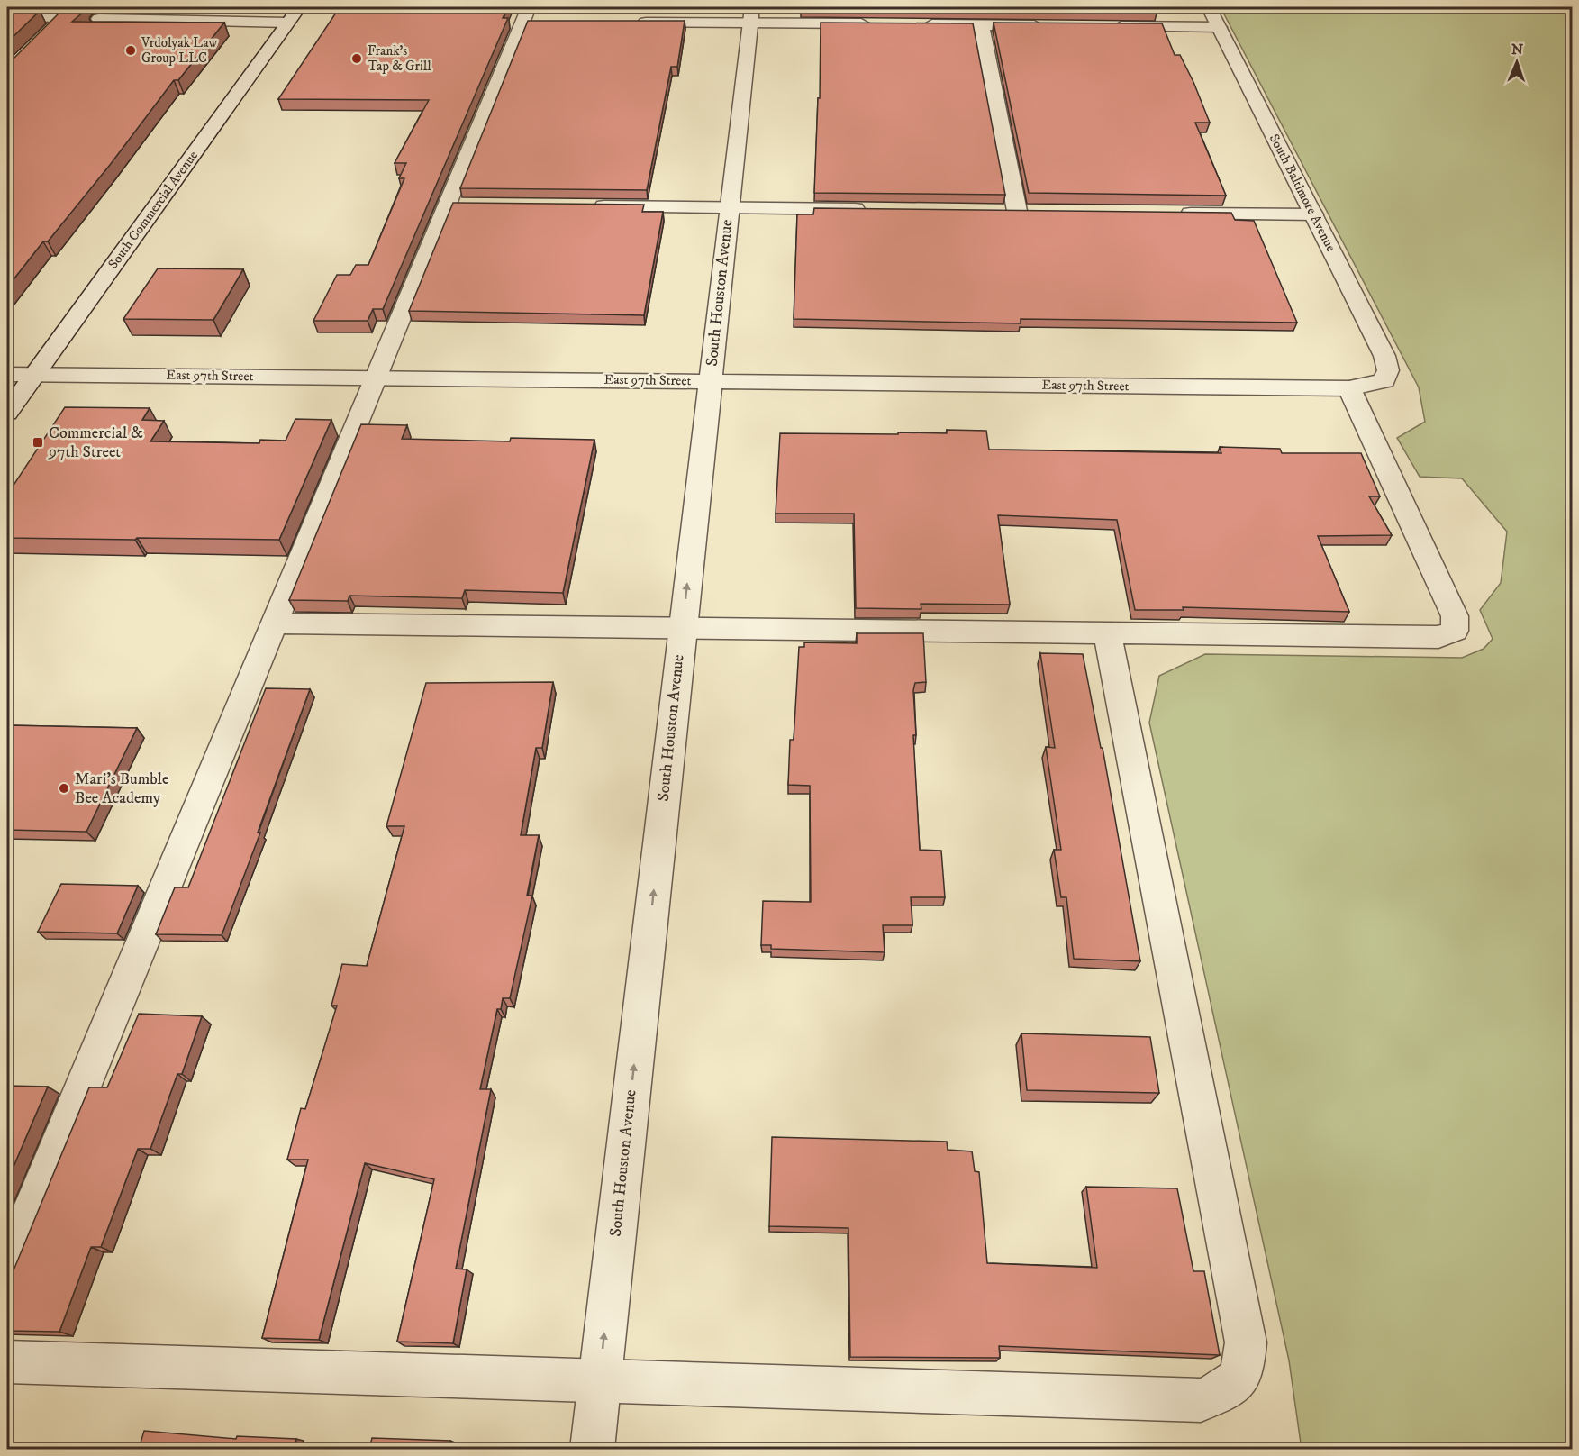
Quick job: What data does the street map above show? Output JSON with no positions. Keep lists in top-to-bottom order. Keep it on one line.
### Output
{"streets":{"street":["South Baltimore Avenue","South Commercial Avenue","South Houston Avenue","East 97th Street"]},"crossings":[["South Baltimore Avenue","East 97th Street"],["South Commercial Avenue","East 97th Street"],["South Houston Avenue","East 97th Street"]],"one_way":["South Houston Avenue"],"places":{"other":["Vrdolyak Law Group LLC","Frank's Tap & Grill","Mari's Bumble Bee Academy"],"transit":["Commercial & 97th Street"]},"north":"top"}
